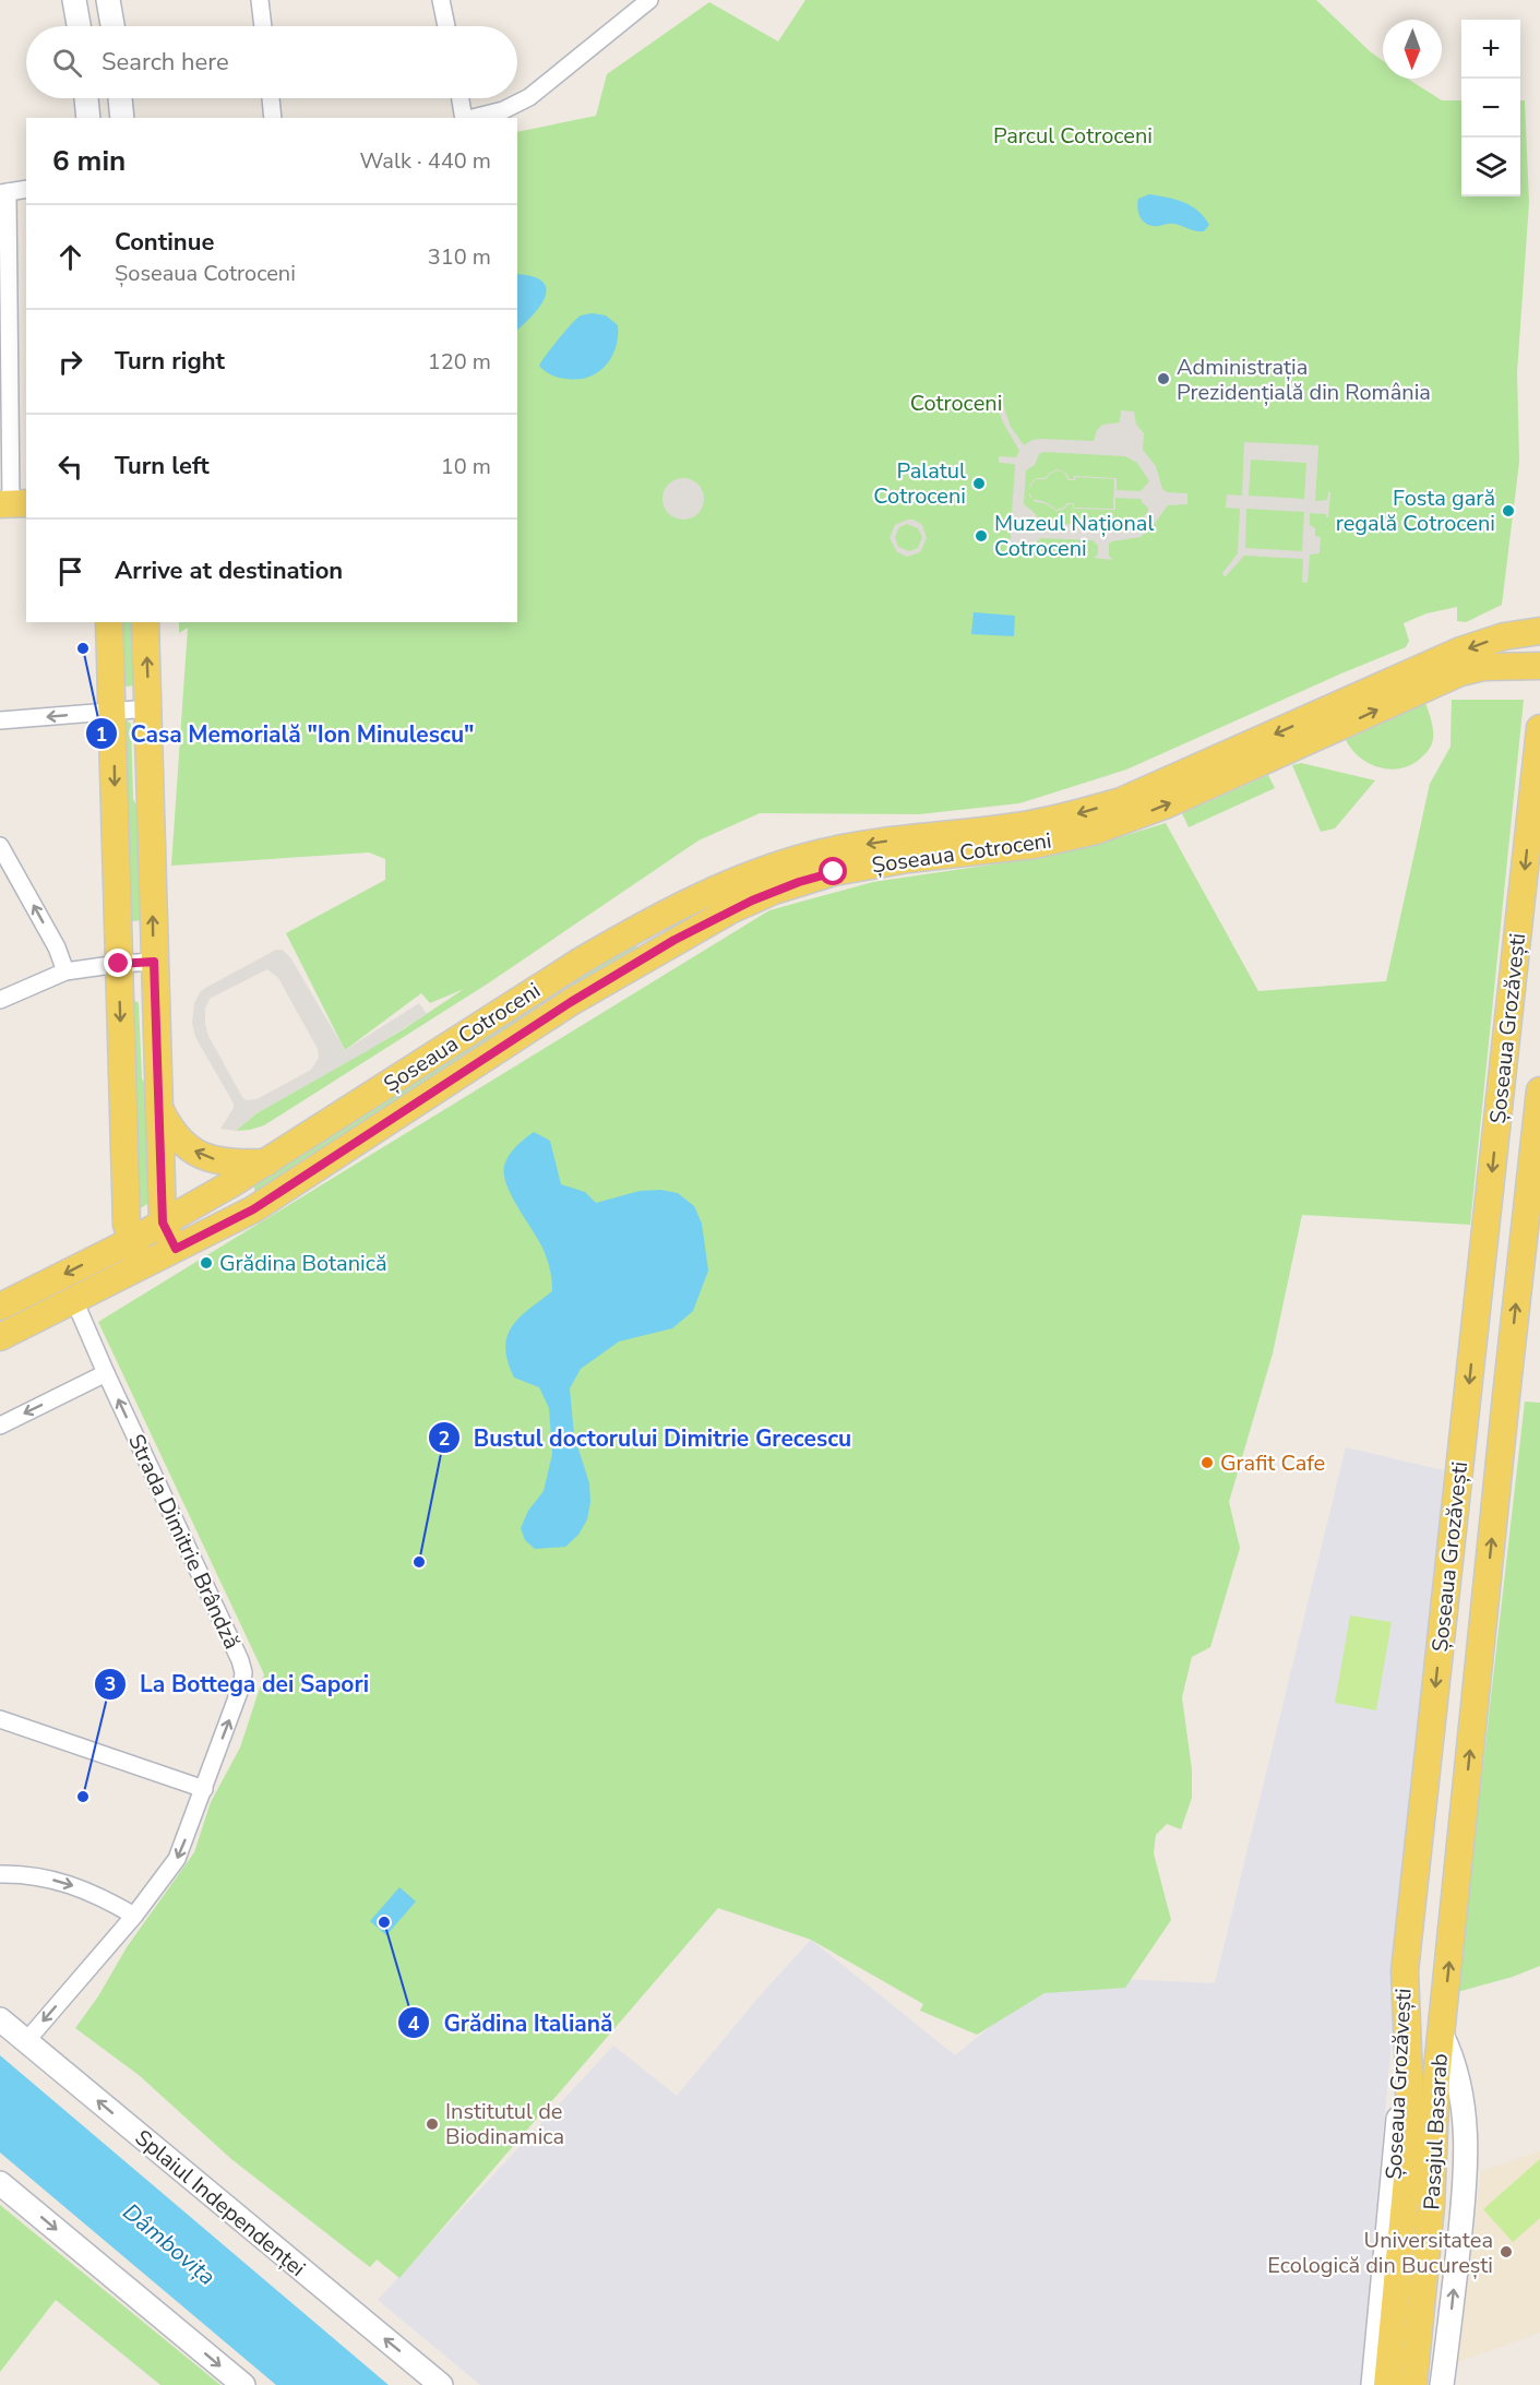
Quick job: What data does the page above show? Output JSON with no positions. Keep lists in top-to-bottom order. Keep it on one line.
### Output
{"streets":{"main road":["Șoseaua Cotroceni","Șoseaua Grozăvești","Pasajul Basarab","Splaiul Independenței"],"street":["Strada Dimitrie Brândză"]},"crossings":[["Șoseaua Cotroceni","Strada Dimitrie Brândză"],["Șoseaua Grozăvești","Pasajul Basarab"],["Strada Dimitrie Brândză","Splaiul Independenței"]],"water":["Dâmbovița"],"parks":["Parcul Cotroceni","Cotroceni"],"places":["Administrația Prezidențială din România","Palatul Cotroceni","Fosta gară regală Cotroceni","Muzeul Național Cotroceni","Casa Memorială \"Ion Minulescu\"","Grădina Botanică","Grafit Cafe","Bustul doctorului Dimitrie Grecescu","La Bottega dei Sapori","Grădina Italiană","Institutul de Biodinamica","Universitatea Ecologică din București"],"north":"bottom","page":{"map_buttons":["+","−"],"search":"Search here","heading":["6 min","Walk · 440 m"],"list":[["Continue","Șoseaua Cotroceni","310 m"],["Turn right","120 m"],["Turn left","10 m"],"Arrive at destination"]}}
